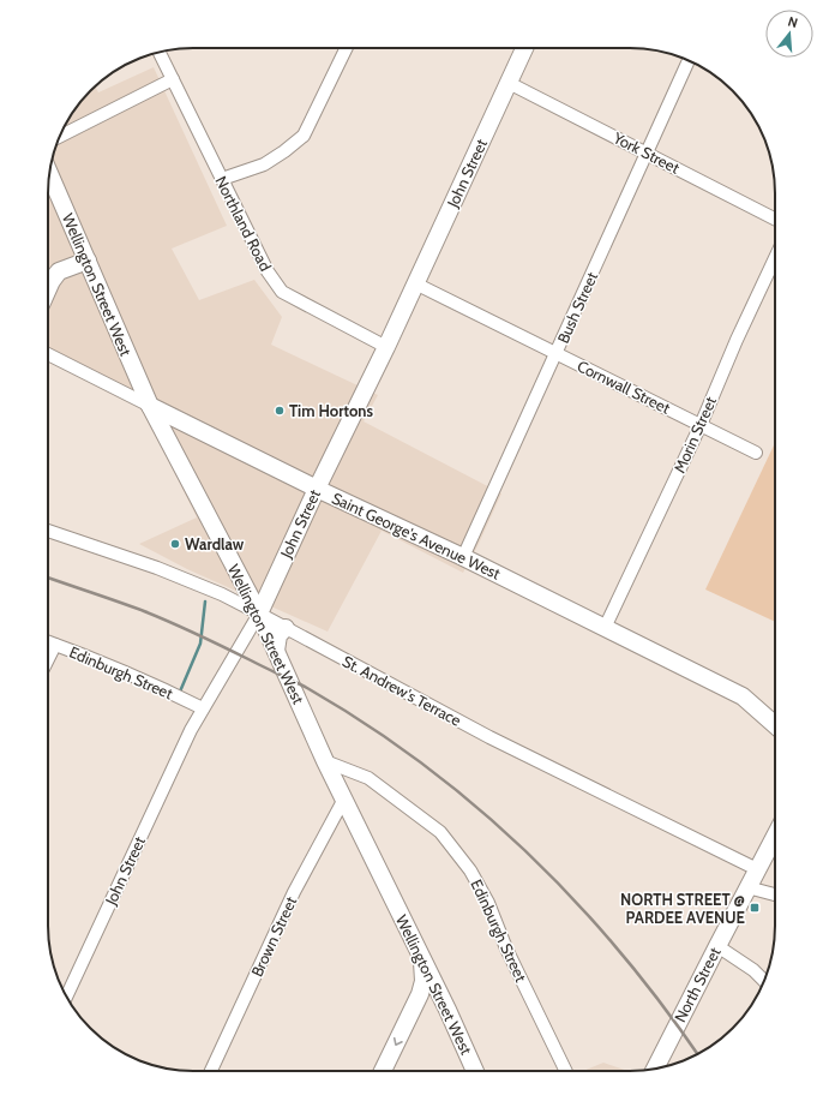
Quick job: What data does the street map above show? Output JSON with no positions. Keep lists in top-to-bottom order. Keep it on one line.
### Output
{"streets":{"street":["York Street","John Street","Northland Road","Wellington Street West","Bush Street","Cornwall Street","Morin Street","Saint George's Avenue West","Edinburgh Street","St. Andrew's Terrace","Brown Street","North Street"]},"crossings":[["York Street","John Street"],["York Street","Bush Street"],["John Street","Northland Road"],["John Street","Wellington Street West"],["John Street","Cornwall Street"],["John Street","Saint George's Avenue West"],["John Street","Edinburgh Street"],["John Street","St. Andrew's Terrace"],["Wellington Street West","Saint George's Avenue West"],["Wellington Street West","Edinburgh Street"],["Wellington Street West","St. Andrew's Terrace"],["Wellington Street West","Brown Street"],["Bush Street","Cornwall Street"],["Bush Street","Saint George's Avenue West"],["Cornwall Street","Morin Street"],["Morin Street","Saint George's Avenue West"],["St. Andrew's Terrace","North Street"]],"places":{"other":["Tim Hortons","Wardlaw"],"transit":["NORTH STREET @ PARDEE AVENUE"]},"north":"top"}
